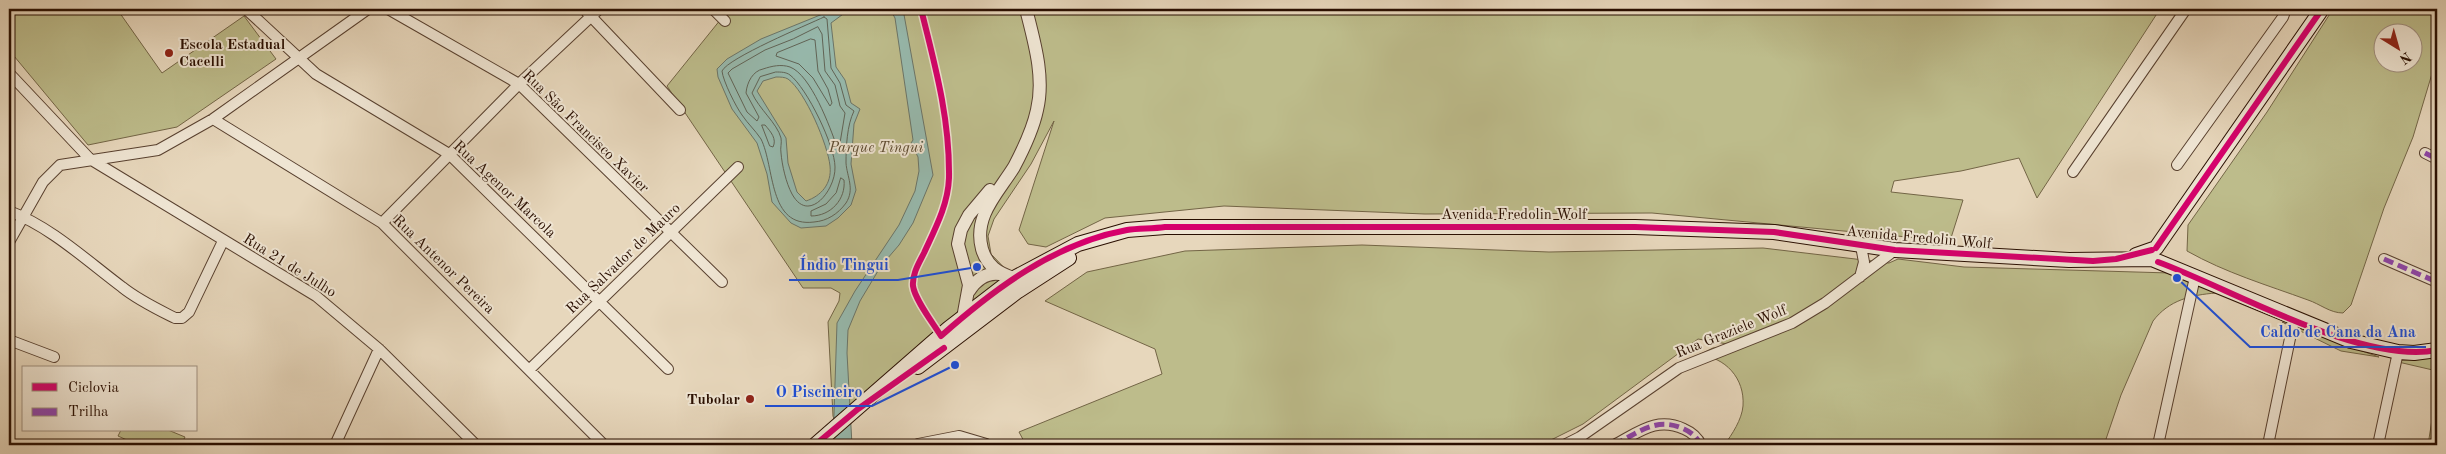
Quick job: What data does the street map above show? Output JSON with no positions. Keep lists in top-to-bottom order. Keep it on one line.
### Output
{"streets":{"main road":["Avenida Fredolin Wolf"],"street":["Rua São Francisco Xavier","Rua Agenor Marcola","Rua Salvador de Mauro","Rua Antenor Pereira","Rua 21 de Julho","Rua Graziele Wolf"]},"crossings":[["Rua São Francisco Xavier","Rua Salvador de Mauro"],["Rua Agenor Marcola","Rua Salvador de Mauro"],["Avenida Fredolin Wolf","Rua Graziele Wolf"],["Rua Salvador de Mauro","Rua Antenor Pereira"]],"parks":["Parque Tingui"],"places":["Escola Estadual Cacelli","Índio Tingui","Caldo de Cana da Ana","O Piscineiro","Tubolar"],"legend":["Ciclovia","Trilha"],"north":"bottom right"}
